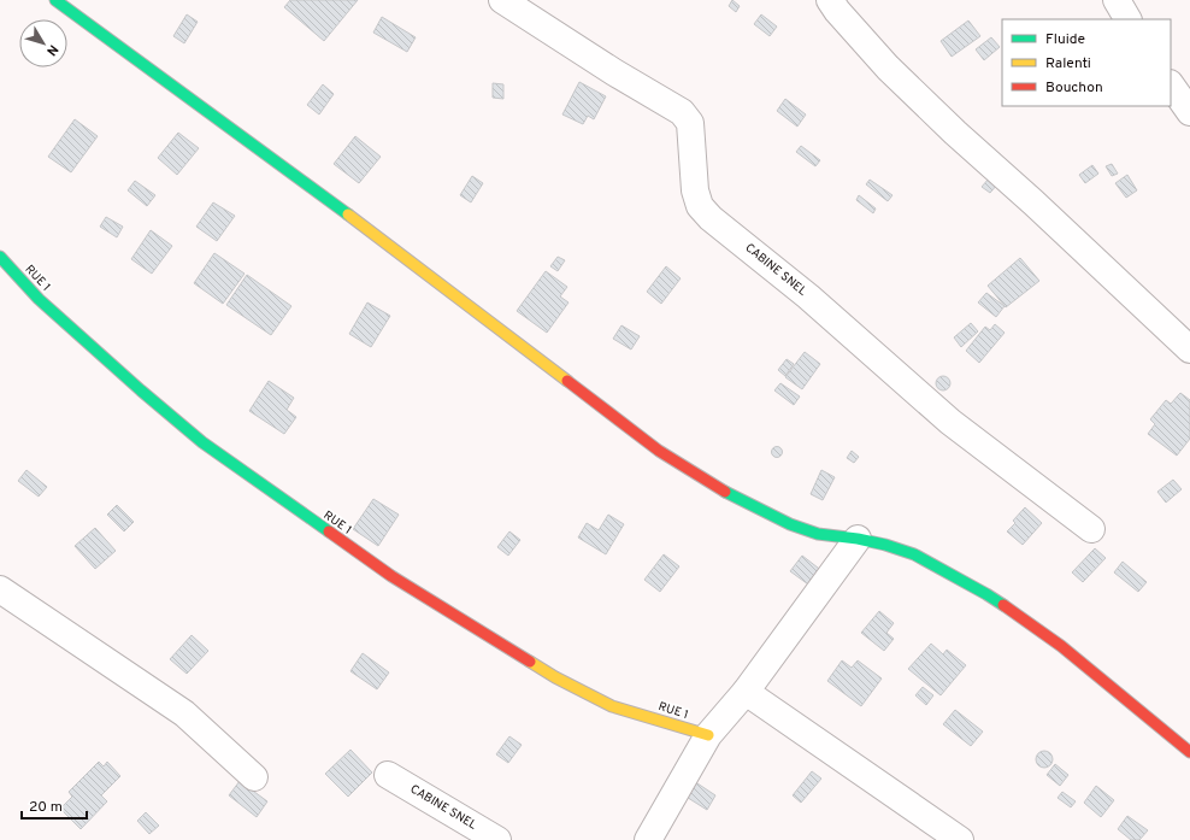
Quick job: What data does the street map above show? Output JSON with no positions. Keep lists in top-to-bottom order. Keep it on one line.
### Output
{"streets":{"street":["CABINE SNEL","RUE 1"]},"legend":["Fluide","Ralenti","Bouchon"],"scale_bar":"20 m","north":"bottom right"}
